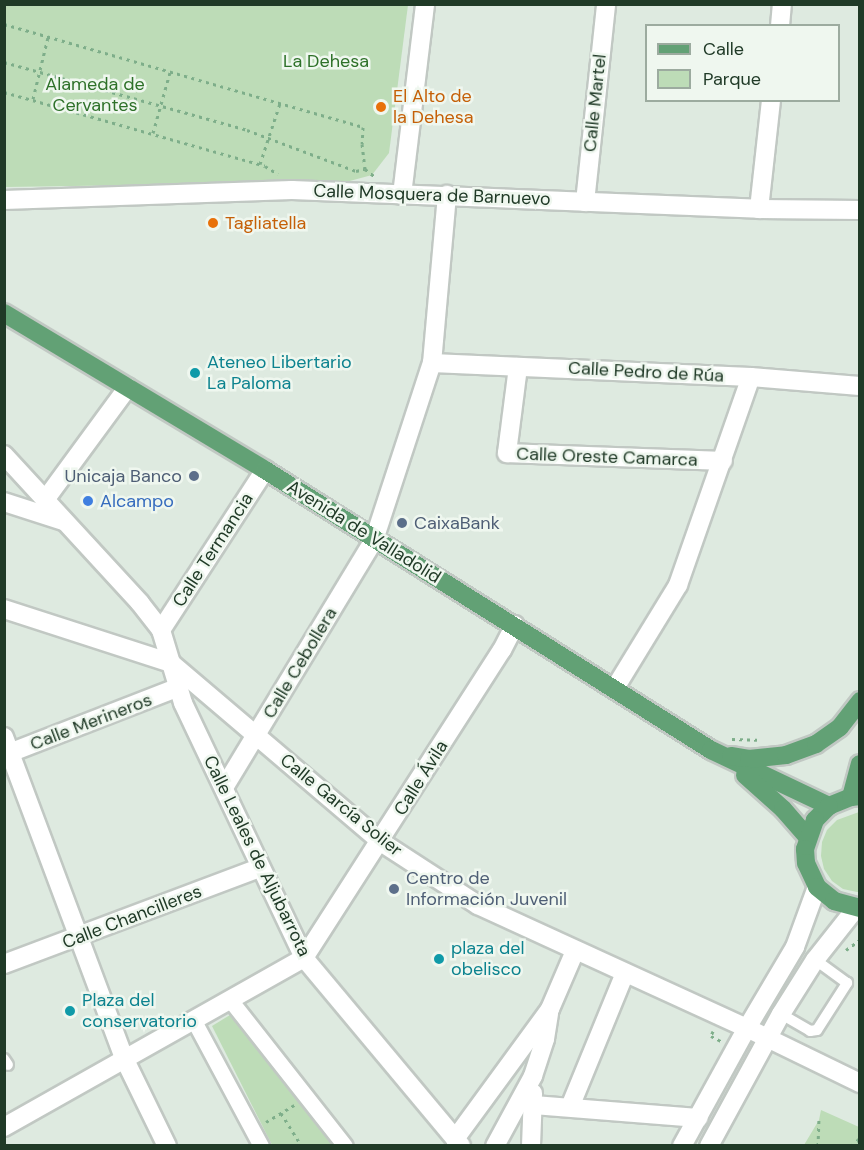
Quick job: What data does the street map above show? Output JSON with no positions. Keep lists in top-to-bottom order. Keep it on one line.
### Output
{"streets":{"main road":["Avenida de Valladolid"],"street":["Calle Martel","Calle Mosquera de Barnuevo","Calle Pedro de Rúa","Calle Oreste Camarca","Calle Termancia","Calle Cebollera","Calle Merineros","Calle Ávila","Calle García Solier","Calle Leales de Aljubarrota","Calle Chancilleres"]},"crossings":[["Calle Martel","Calle Mosquera de Barnuevo"],["Calle Mosquera de Barnuevo","Calle Cebollera"],["Calle Pedro de Rúa","Calle Oreste Camarca"],["Calle Pedro de Rúa","Calle Cebollera"],["Avenida de Valladolid","Calle Termancia"],["Avenida de Valladolid","Calle Cebollera"],["Avenida de Valladolid","Calle Ávila"],["Calle Cebollera","Calle García Solier"],["Calle Cebollera","Calle Leales de Aljubarrota"],["Calle Merineros","Calle Leales de Aljubarrota"],["Calle Ávila","Calle García Solier"],["Calle Ávila","Calle Leales de Aljubarrota"],["Calle García Solier","Calle Leales de Aljubarrota"],["Calle Leales de Aljubarrota","Calle Chancilleres"]],"parks":["La Dehesa","Alameda de Cervantes"],"places":["El Alto de la Dehesa","Tagliatella","Ateneo Libertario La Paloma","Unicaja Banco","Alcampo","CaixaBank","Centro de Información Juvenil","plaza del obelisco","Plaza del conservatorio"],"legend":["Calle","Parque"]}
